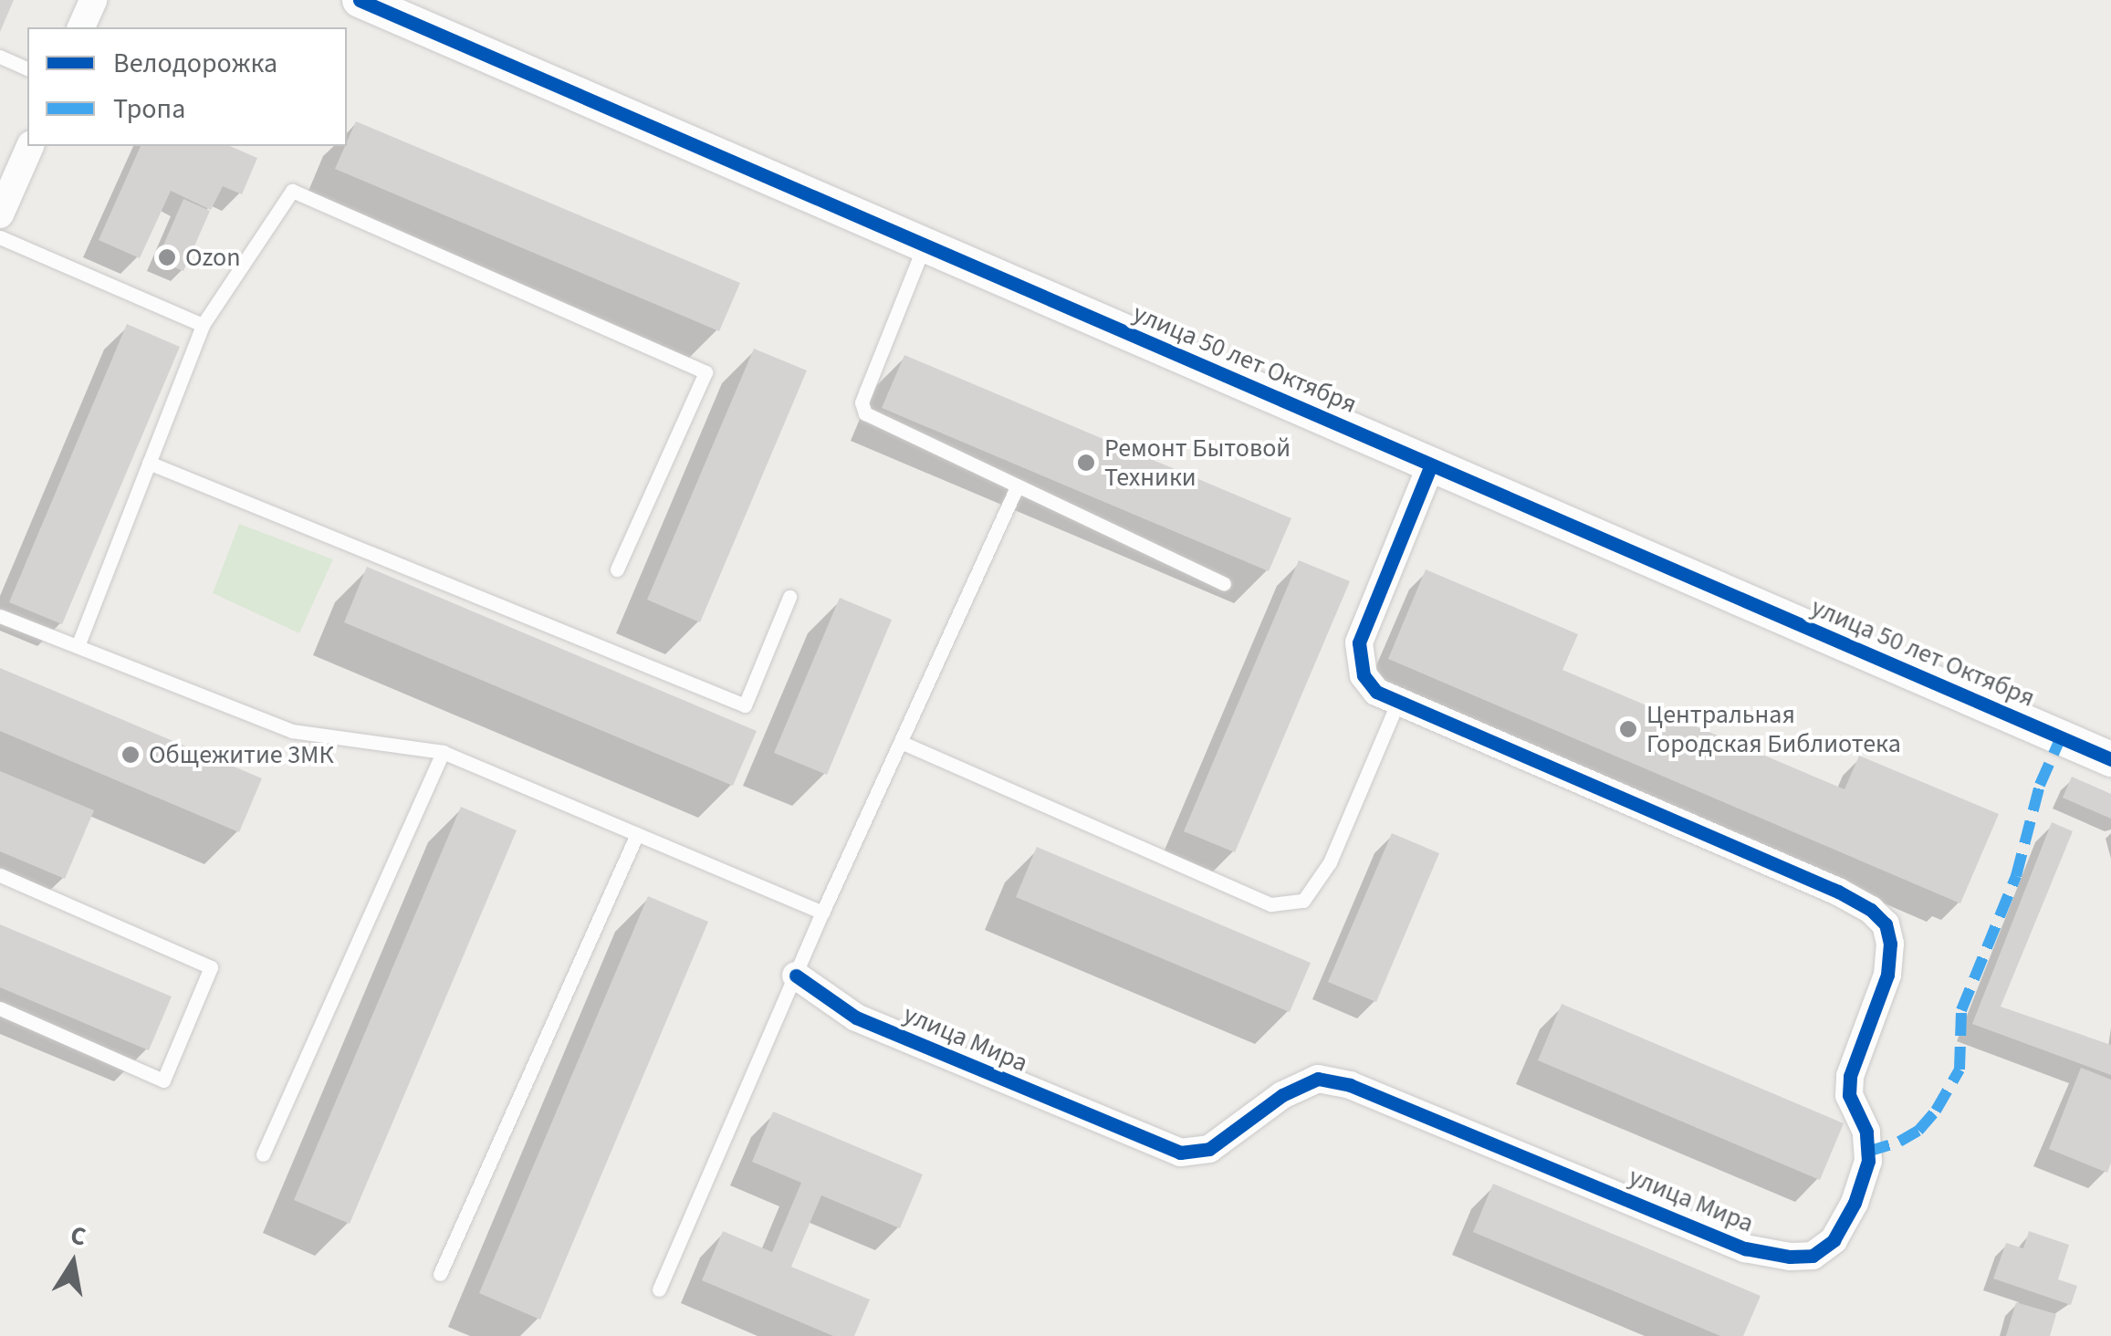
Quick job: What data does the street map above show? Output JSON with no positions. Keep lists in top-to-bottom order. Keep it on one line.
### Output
{"streets":{"street":["улица 50 лет Октября","улица Мира"]},"crossings":[["улица 50 лет Октября","улица Мира"]],"places":["Ozon","Ремонт Бытовой Техники","Центральная Городская Библиотека","Общежитие 3МК"],"legend":["Велодорожка","Тропа"],"north":"top"}
